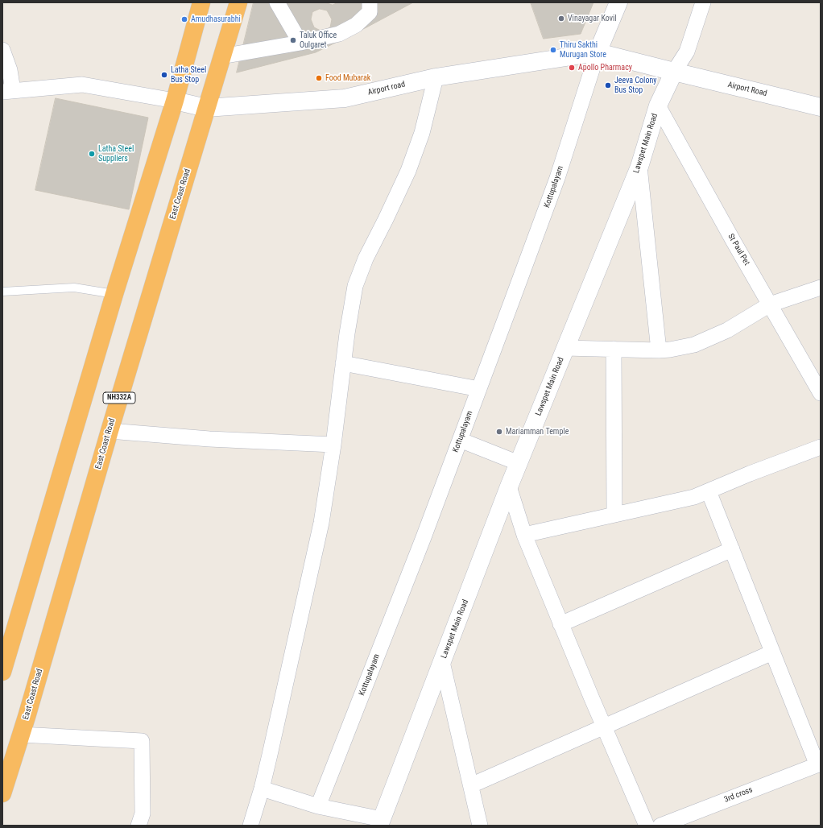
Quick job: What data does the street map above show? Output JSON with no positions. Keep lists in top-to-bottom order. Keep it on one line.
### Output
{"streets":{"highway":["East Coast Road","NH332A"],"street":["Airport road","Airport Road","Lawspet Main Road","Kottupalayam","St Paul Pet","3rd cross"]},"crossings":[["Airport road","Kottupalayam"],["Airport road","East Coast Road"],["Airport Road","Lawspet Main Road"],["Lawspet Main Road","St Paul Pet"]],"places":["Vinayagar Kovil","Amudhasurabhi","Taluk Office Oulgaret","Thiru Sakthi Murugan Store","Apollo Pharmacy","Latha Steel Bus Stop","Food Mubarak","Jeeva Colony Bus Stop","Latha Steel Suppliers","Mariamman Temple"]}
